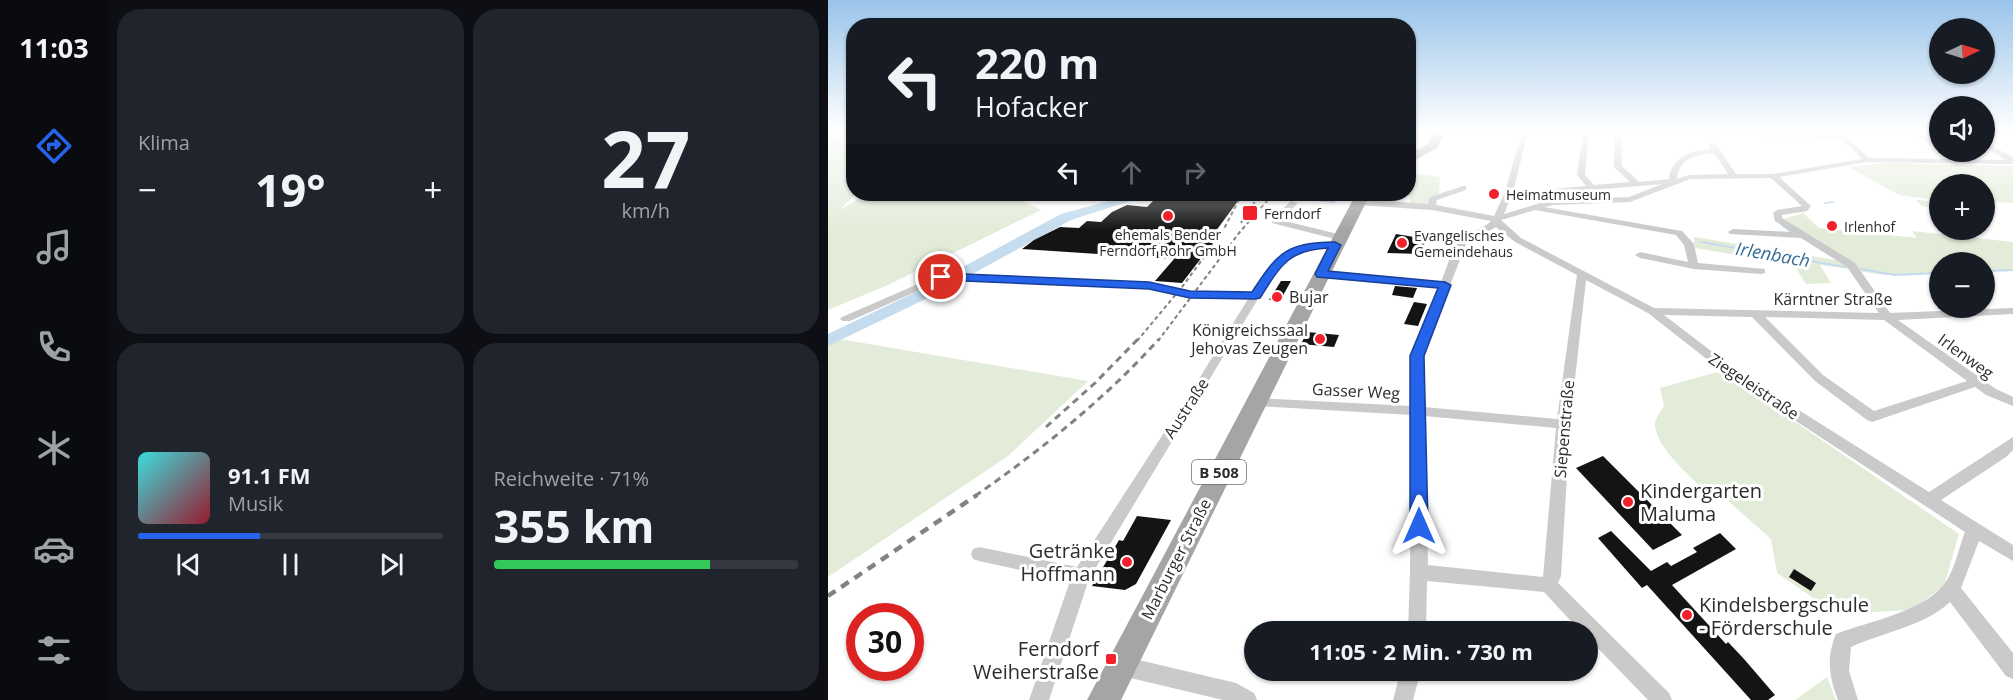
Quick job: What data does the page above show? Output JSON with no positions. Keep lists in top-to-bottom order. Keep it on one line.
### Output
{"streets":{"main road":["B 508","Marburger Straße"],"street":["Kärntner Straße","Irlenweg","Ziegeleistraße","Gasser Weg","Austraße","Siepenstraße"]},"crossings":[["Kärntner Straße","Irlenweg"],["Kärntner Straße","Ziegeleistraße"],["Ziegeleistraße","Siepenstraße"],["Gasser Weg","Siepenstraße"],["Gasser Weg","Marburger Straße"],["Austraße","Marburger Straße"]],"water":["Irlenbach"],"places":{"other":["Heimatmuseum","ehemals Bender Ferndorf Rohr GmbH","Irlenhof","Evangelisches Gemeindehaus","Bujar","Königreichssaal Jehovas Zeugen","Kindergarten Maluma","Getränke Hoffmann","Kindelsbergschule - Förderschule"],"transit":["Ferndorf","Ferndorf Weiherstraße"]},"north":"right","page":{"tabs":"11:03","tile":["Klima",["27","km/h"],["Reichweite · 71%","355 km"]],"map_buttons":["+","−"],"turn":["220 m","Hofacker"],"heat":["−","19°","+"],"song":["91.1 FM","Musik"],"limit":"30","trip":"11:05 · 2 Min. · 730 m"}}
